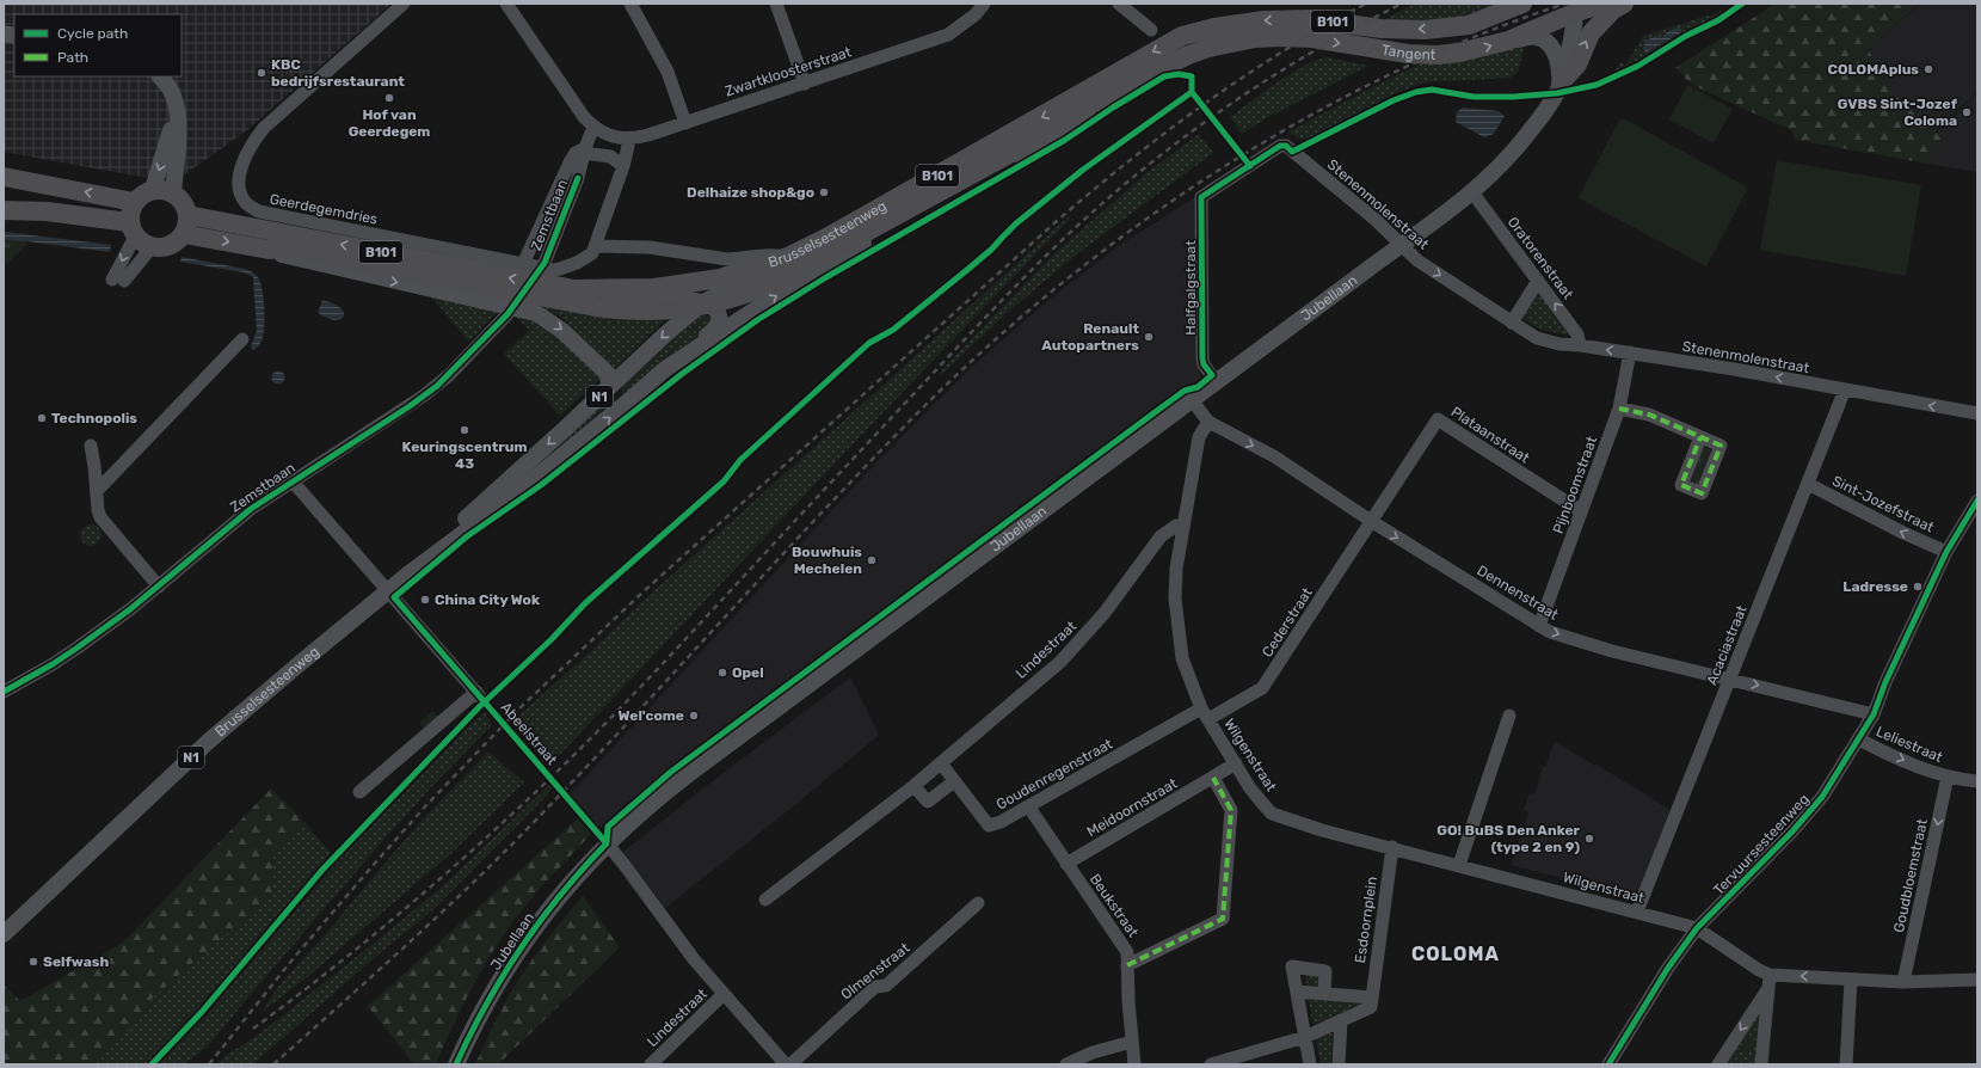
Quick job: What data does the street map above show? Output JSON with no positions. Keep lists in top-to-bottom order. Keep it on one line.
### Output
{"streets":{"highway":["B101","Tangent","Brusselsesteenweg"],"main road":["Jubellaan","N1"],"street":["Zwartkloosterstraat","Stenenmolenstraat","Geerdegemdries","Zemstbaan","Oratorenstraat","Halfgalgstraat","Plataanstraat","Pijnboomstraat","Sint-Jozefstraat","Dennenstraat","Cederstraat","Acaciastraat","Lindestraat","Leliestraat","Wilgenstraat","Goudenregenstraat","Meidoornstraat","Tervuursesteenweg","Goudbloemstraat","Beukstraat","Esdoornplein","Olmenstraat"],"cycle path":["Abeelstraat"]},"crossings":[["B101","Brusselsesteenweg"],["Tangent","Brusselsesteenweg"],["Tangent","Jubellaan"],["Zwartkloosterstraat","Geerdegemdries"],["Zwartkloosterstraat","Zemstbaan"],["Stenenmolenstraat","Oratorenstraat"],["Stenenmolenstraat","Halfgalgstraat"],["Stenenmolenstraat","Jubellaan"],["Stenenmolenstraat","Pijnboomstraat"],["Stenenmolenstraat","Acaciastraat"],["Oratorenstraat","Jubellaan"],["Halfgalgstraat","Jubellaan"],["Plataanstraat","Pijnboomstraat"],["Plataanstraat","Dennenstraat"],["Plataanstraat","Cederstraat"],["Pijnboomstraat","Dennenstraat"],["Sint-Jozefstraat","Acaciastraat"],["Sint-Jozefstraat","Tervuursesteenweg"],["Dennenstraat","Cederstraat"],["Dennenstraat","Acaciastraat"],["Dennenstraat","Wilgenstraat"],["Dennenstraat","Tervuursesteenweg"],["Cederstraat","Wilgenstraat"],["Cederstraat","Goudenregenstraat"],["Acaciastraat","Wilgenstraat"],["Lindestraat","Wilgenstraat"],["Lindestraat","Goudenregenstraat"],["Leliestraat","Tervuursesteenweg"],["Leliestraat","Goudbloemstraat"],["Wilgenstraat","Goudenregenstraat"],["Wilgenstraat","Meidoornstraat"],["Wilgenstraat","Tervuursesteenweg"],["Wilgenstraat","Esdoornplein"],["Goudenregenstraat","Beukstraat"],["Meidoornstraat","Beukstraat"]],"one_way":["Oratorenstraat","Sint-Jozefstraat","Dennenstraat","Leliestraat","Goudbloemstraat"],"districts":["COLOMA"],"places":["COLOMAplus","KBC bedrijfsrestaurant","Hof van Geerdegem","GVBS Sint-Jozef Coloma","Delhaize shop&go","Renault Autopartners","Technopolis","Keuringscentrum 43","Bouwhuis Mechelen","Ladresse","China City Wok","Opel","Wel'come","GO! BuBS Den Anker (type 2 en 9)","Selfwash"],"legend":["Cycle path","Path"]}
